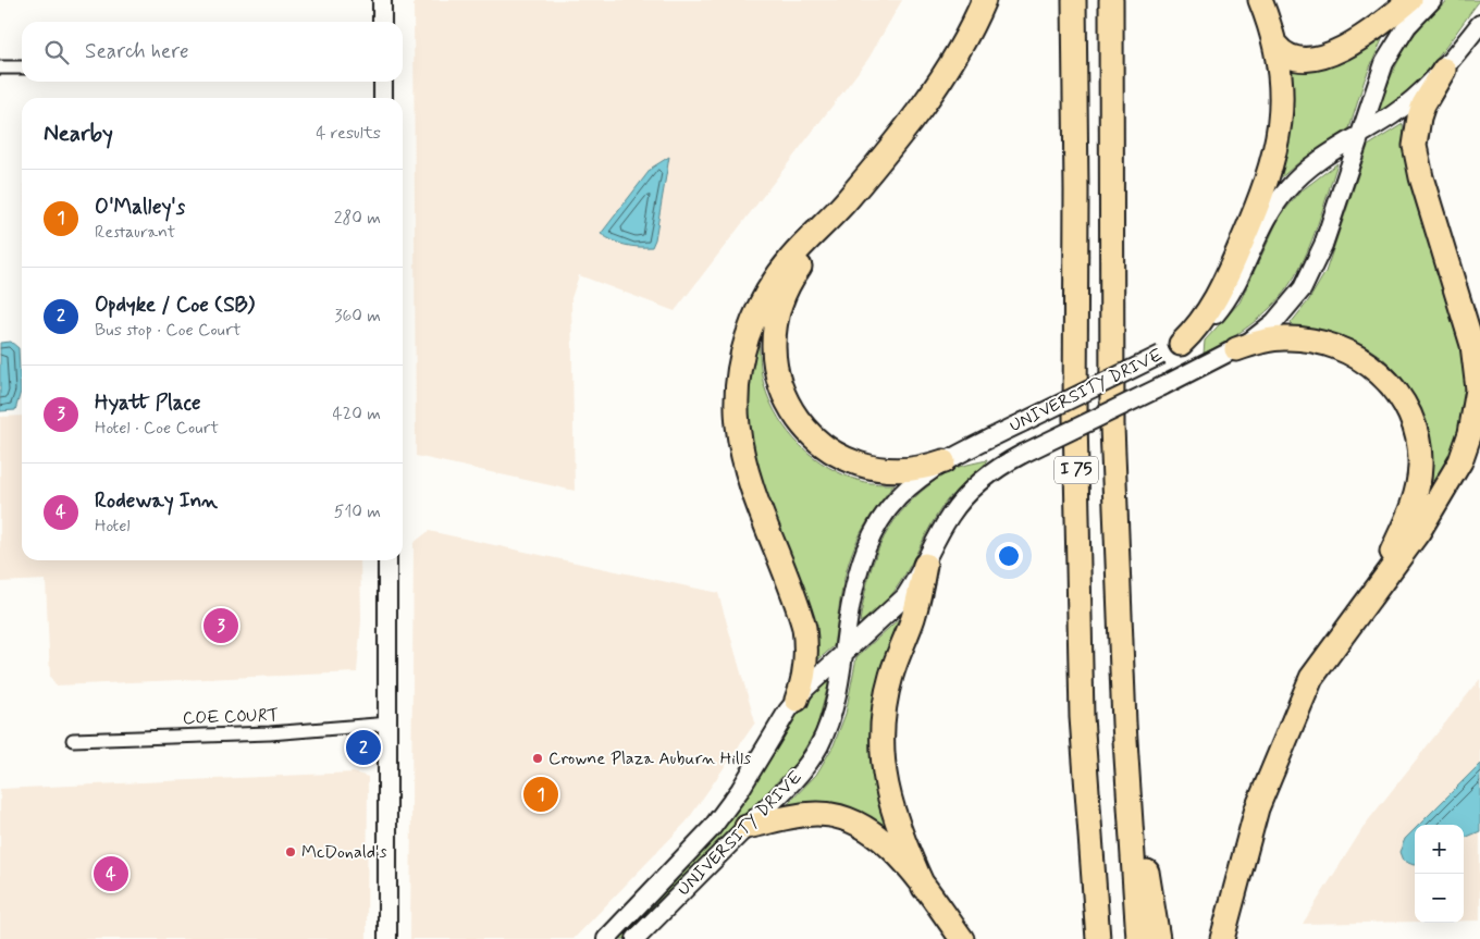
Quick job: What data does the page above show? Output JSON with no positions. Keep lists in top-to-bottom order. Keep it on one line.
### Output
{"streets":{"highway":["I 75"],"main road":["UNIVERSITY DRIVE"],"street":["COE COURT"]},"places":["Crowne Plaza Auburn Hills","McDonald's"],"page":{"search":"Search here","heading":["Nearby","4 results"],"list":[{"mark":"1","name":"O'Malley's","note":"Restaurant","value":"280 m"},{"mark":"2","name":"Opdyke / Coe (SB)","note":"Bus stop · Coe Court","value":"360 m"},{"mark":"3","name":"Hyatt Place","note":"Hotel · Coe Court","value":"420 m"},{"mark":"4","name":"Rodeway Inn","note":"Hotel","value":"510 m"}],"pins":["3","2","1","4"],"map_buttons":["+","−"]}}
